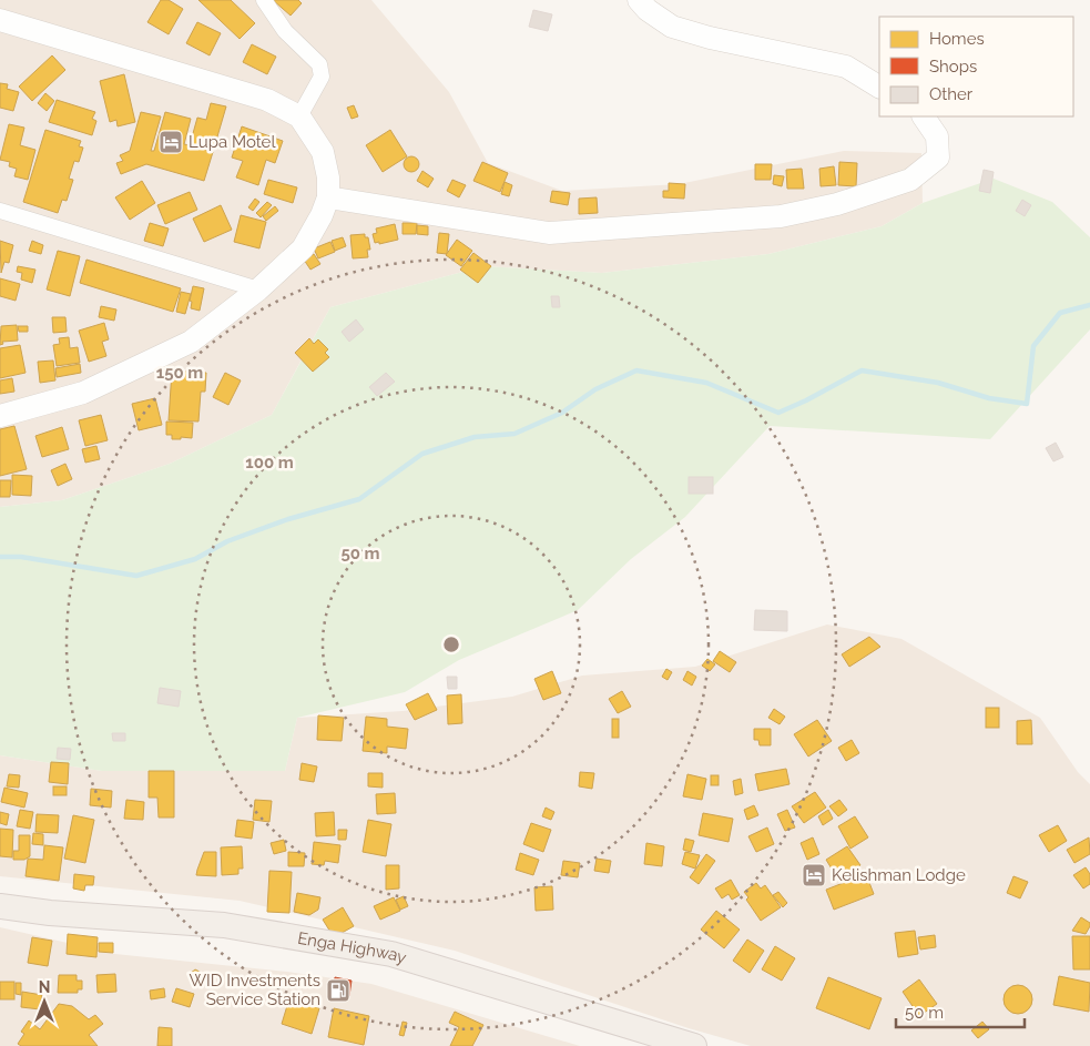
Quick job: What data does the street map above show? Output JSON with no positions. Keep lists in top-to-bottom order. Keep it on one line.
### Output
{"streets":{"main road":["Enga Highway"]},"places":{"hotel":["Lupa Motel","Kelishman Lodge"],"fuel station":["WID Investments Service Station"]},"legend":["Homes","Shops","Other"],"scale_bar":"50 m","north":"top","rings":["150 m","100 m","50 m"]}
